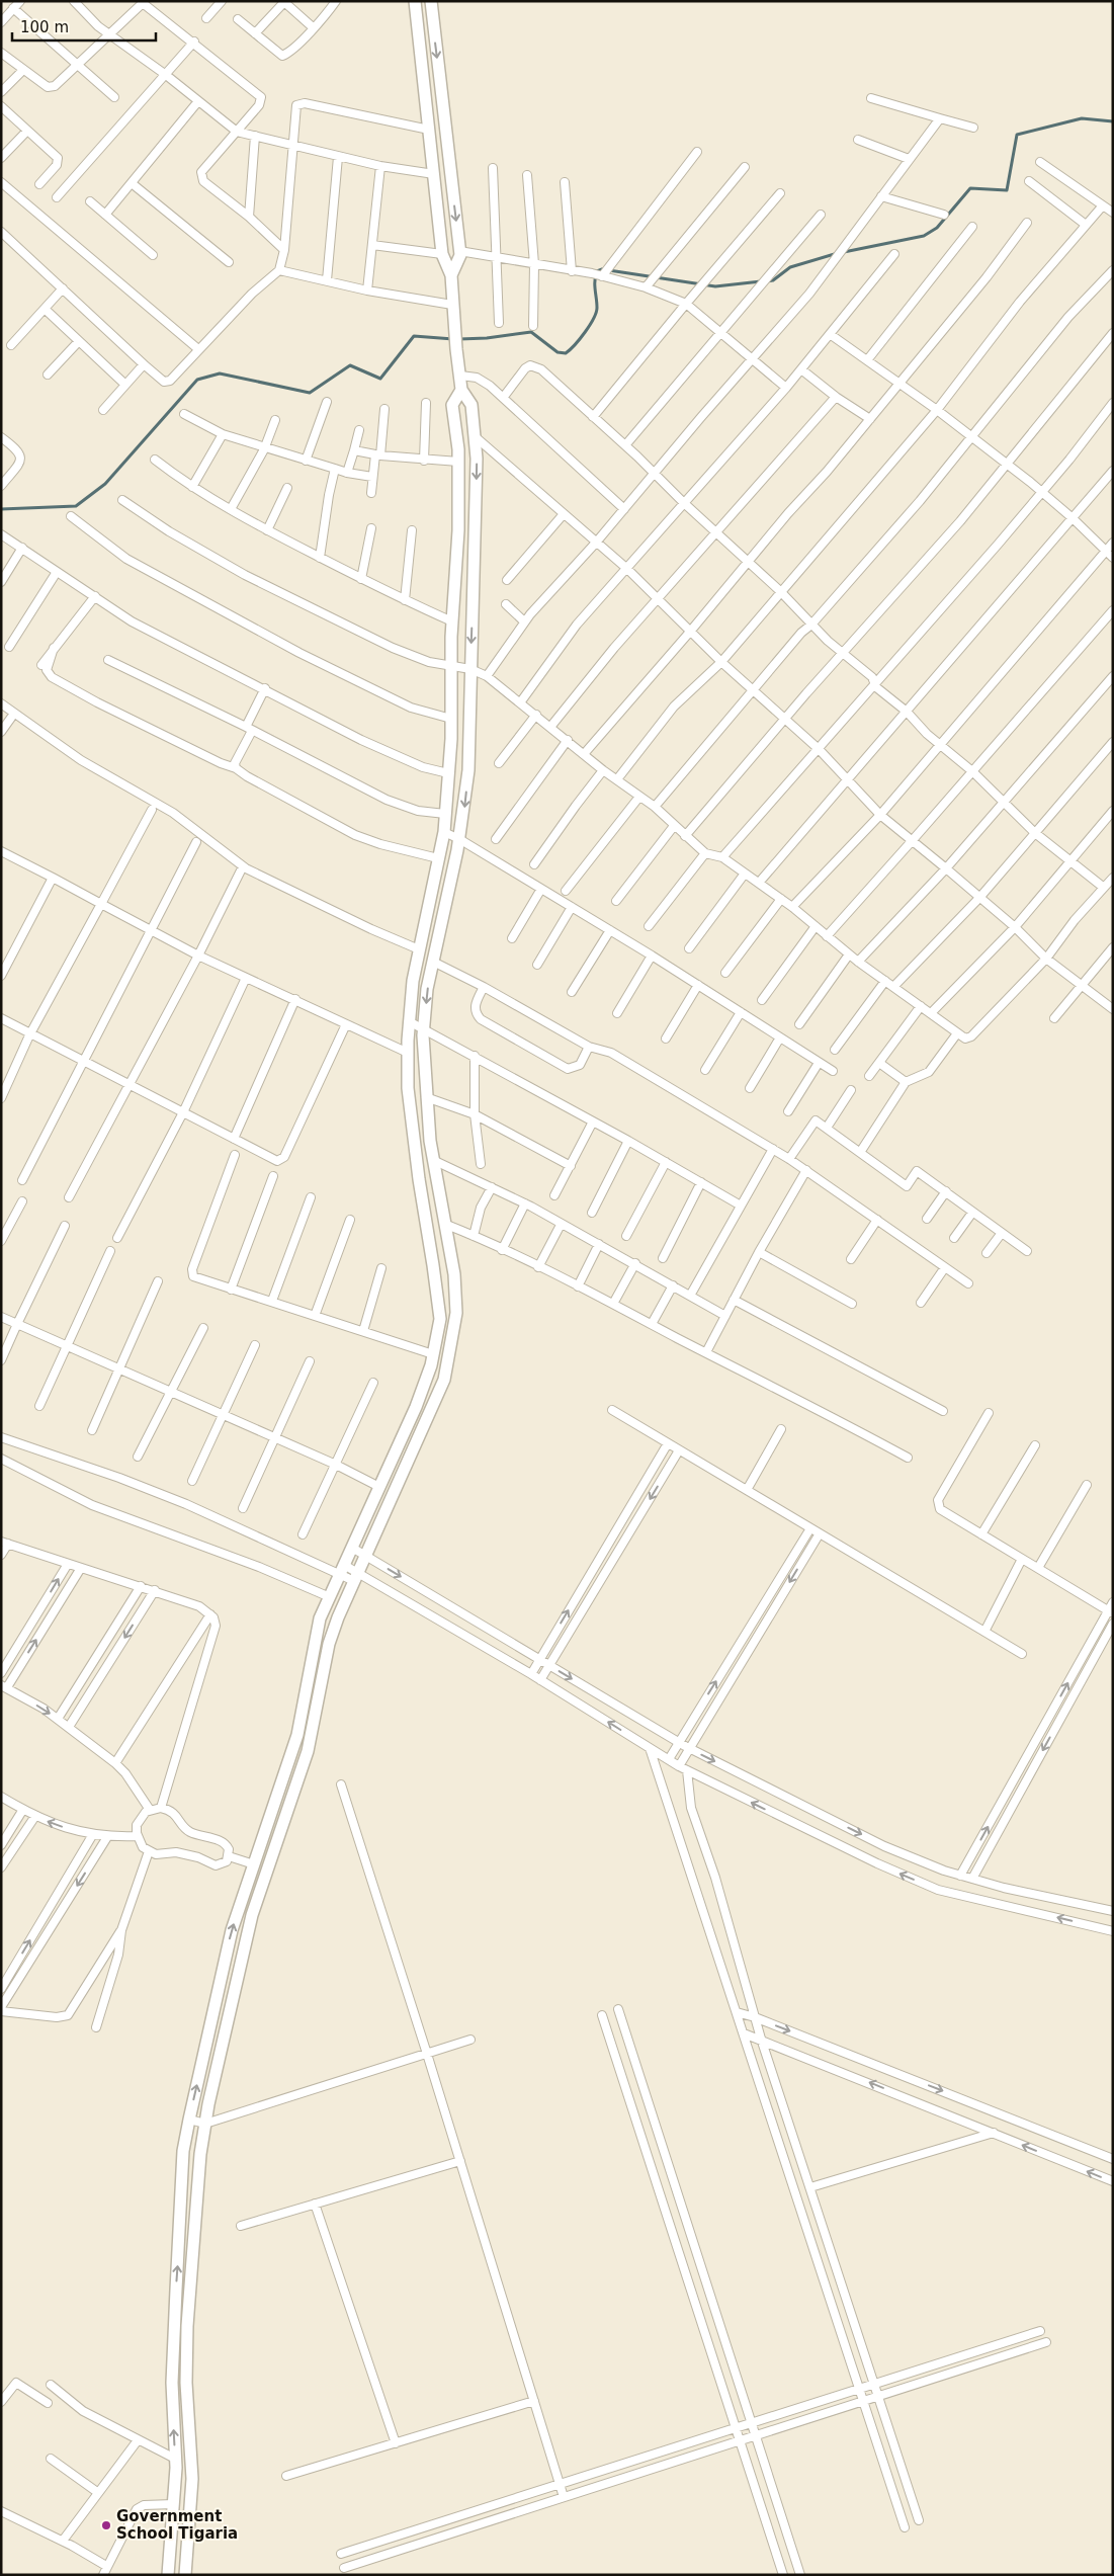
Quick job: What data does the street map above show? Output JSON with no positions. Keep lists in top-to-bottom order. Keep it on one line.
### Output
{"places":["Government School Tigaria"],"scale_bar":"100 m"}
